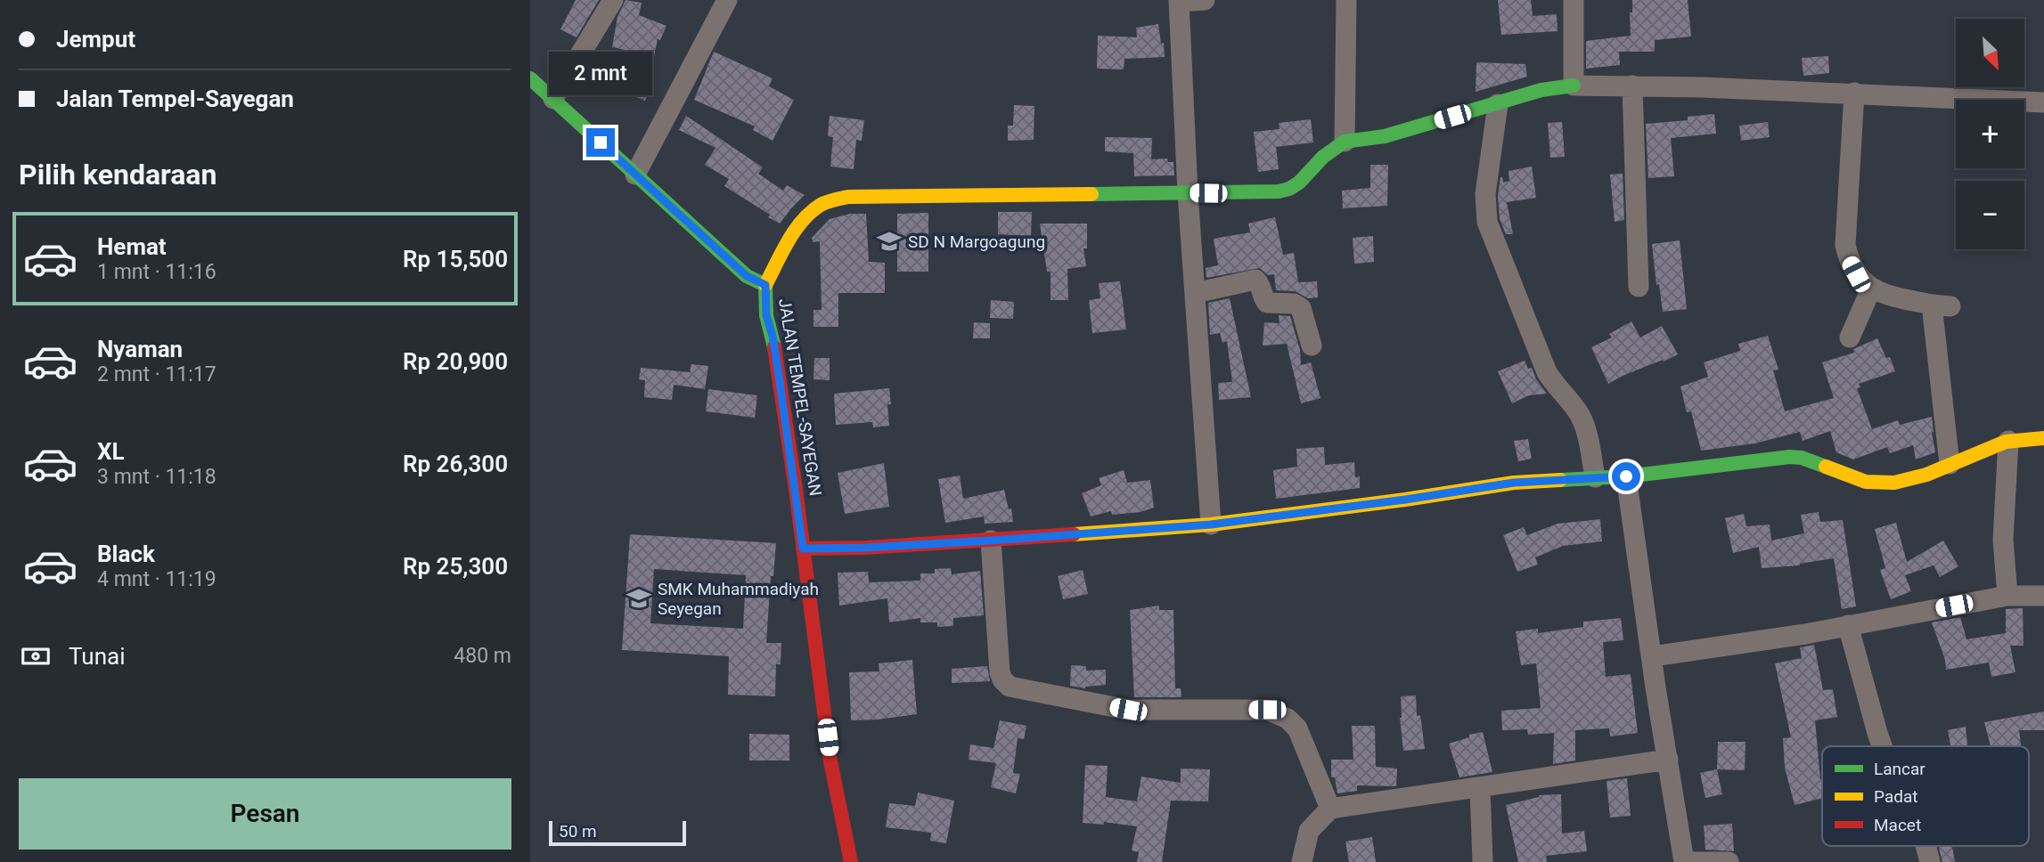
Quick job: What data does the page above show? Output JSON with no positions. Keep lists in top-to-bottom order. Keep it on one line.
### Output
{"streets":{"street":["JALAN TEMPEL-SAYEGAN"]},"places":{"school or university":["SD N Margoagung","SMK Muhammadiyah Seyegan"]},"legend":["Lancar","Padat","Macet"],"scale_bar":"50 m","north":"bottom right","page":{"banner":["Jemput","Jalan Tempel-Sayegan"],"map_buttons":["+","−"],"bubble":"2 mnt","heading":"Pilih kendaraan","list":[{"name":"Hemat","note":"1 mnt · 11:16","value":"Rp 15,500"},{"name":"Nyaman","note":"2 mnt · 11:17","value":"Rp 20,900"},{"name":"XL","note":"3 mnt · 11:18","value":"Rp 26,300"},{"name":"Black","note":"4 mnt · 11:19","value":"Rp 25,300"}],"pay":["Tunai","480 m"],"buttons":"Pesan","scale":"50 m"}}
